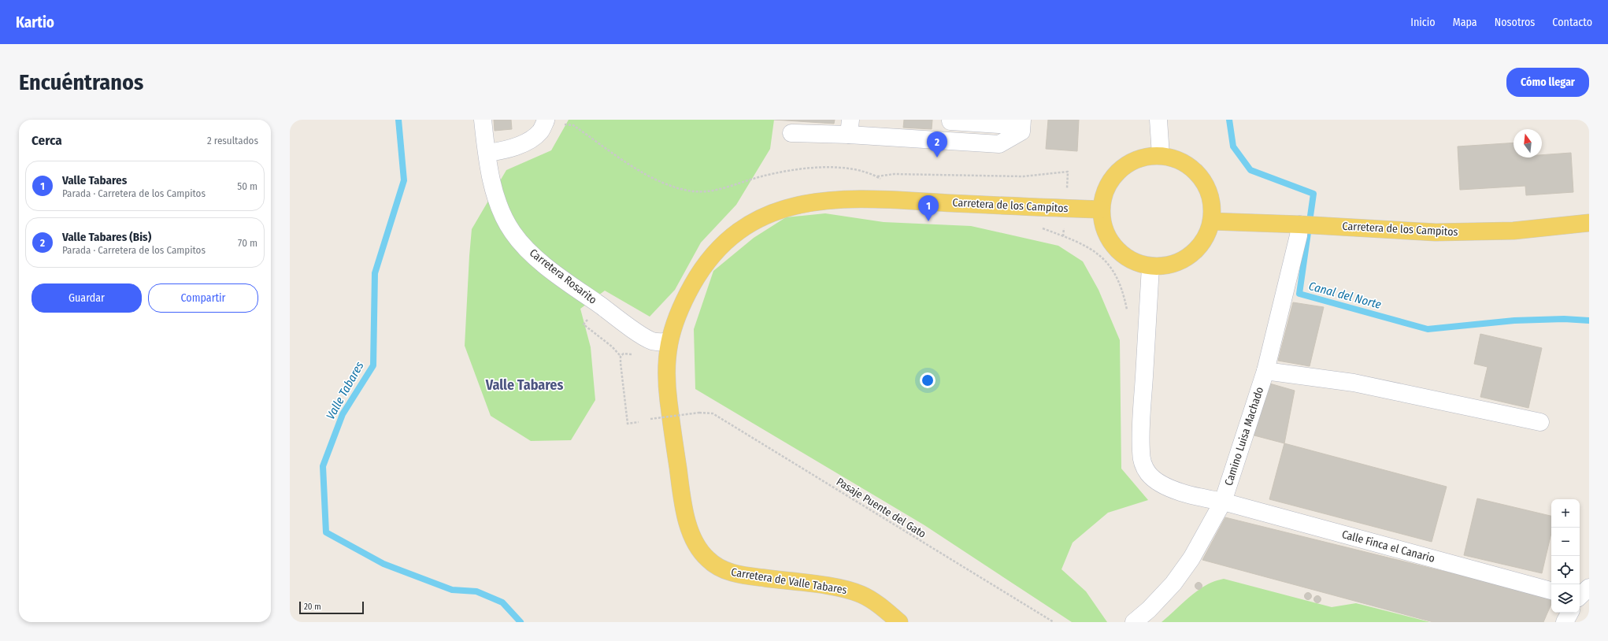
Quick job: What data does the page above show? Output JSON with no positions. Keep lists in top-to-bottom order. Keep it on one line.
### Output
{"streets":{"main road":["Carretera de los Campitos","Carretera de Valle Tabares"],"street":["Carretera Rosarito","Camino Luisa Machado","Calle Finca el Canario"],"path":["Pasaje Puente del Gato"]},"crossings":[["Carretera de los Campitos","Carretera Rosarito"],["Carretera de los Campitos","Camino Luisa Machado"],["Carretera de los Campitos","Calle Finca el Canario"],["Carretera de los Campitos","Carretera de Valle Tabares"],["Carretera Rosarito","Carretera de Valle Tabares"],["Camino Luisa Machado","Calle Finca el Canario"]],"districts":["Valle Tabares"],"water":["Canal del Norte","Valle Tabares"],"scale_bar":"20 m","north":"top","page":{"header":"Kartio","nav":["Inicio","Mapa","Nosotros","Contacto"],"buttons":["Cómo llegar",["Guardar","Compartir"]],"title":"Encuéntranos","heading":["Cerca","2 resultados"],"pins":["2","1"],"list":[{"mark":"1","name":"Valle Tabares","note":"Parada · Carretera de los Campitos","value":"50 m"},{"mark":"2","name":"Valle Tabares (Bis)","note":"Parada · Carretera de los Campitos","value":"70 m"}],"map_buttons":["+","−"],"scale":"20 m"}}
